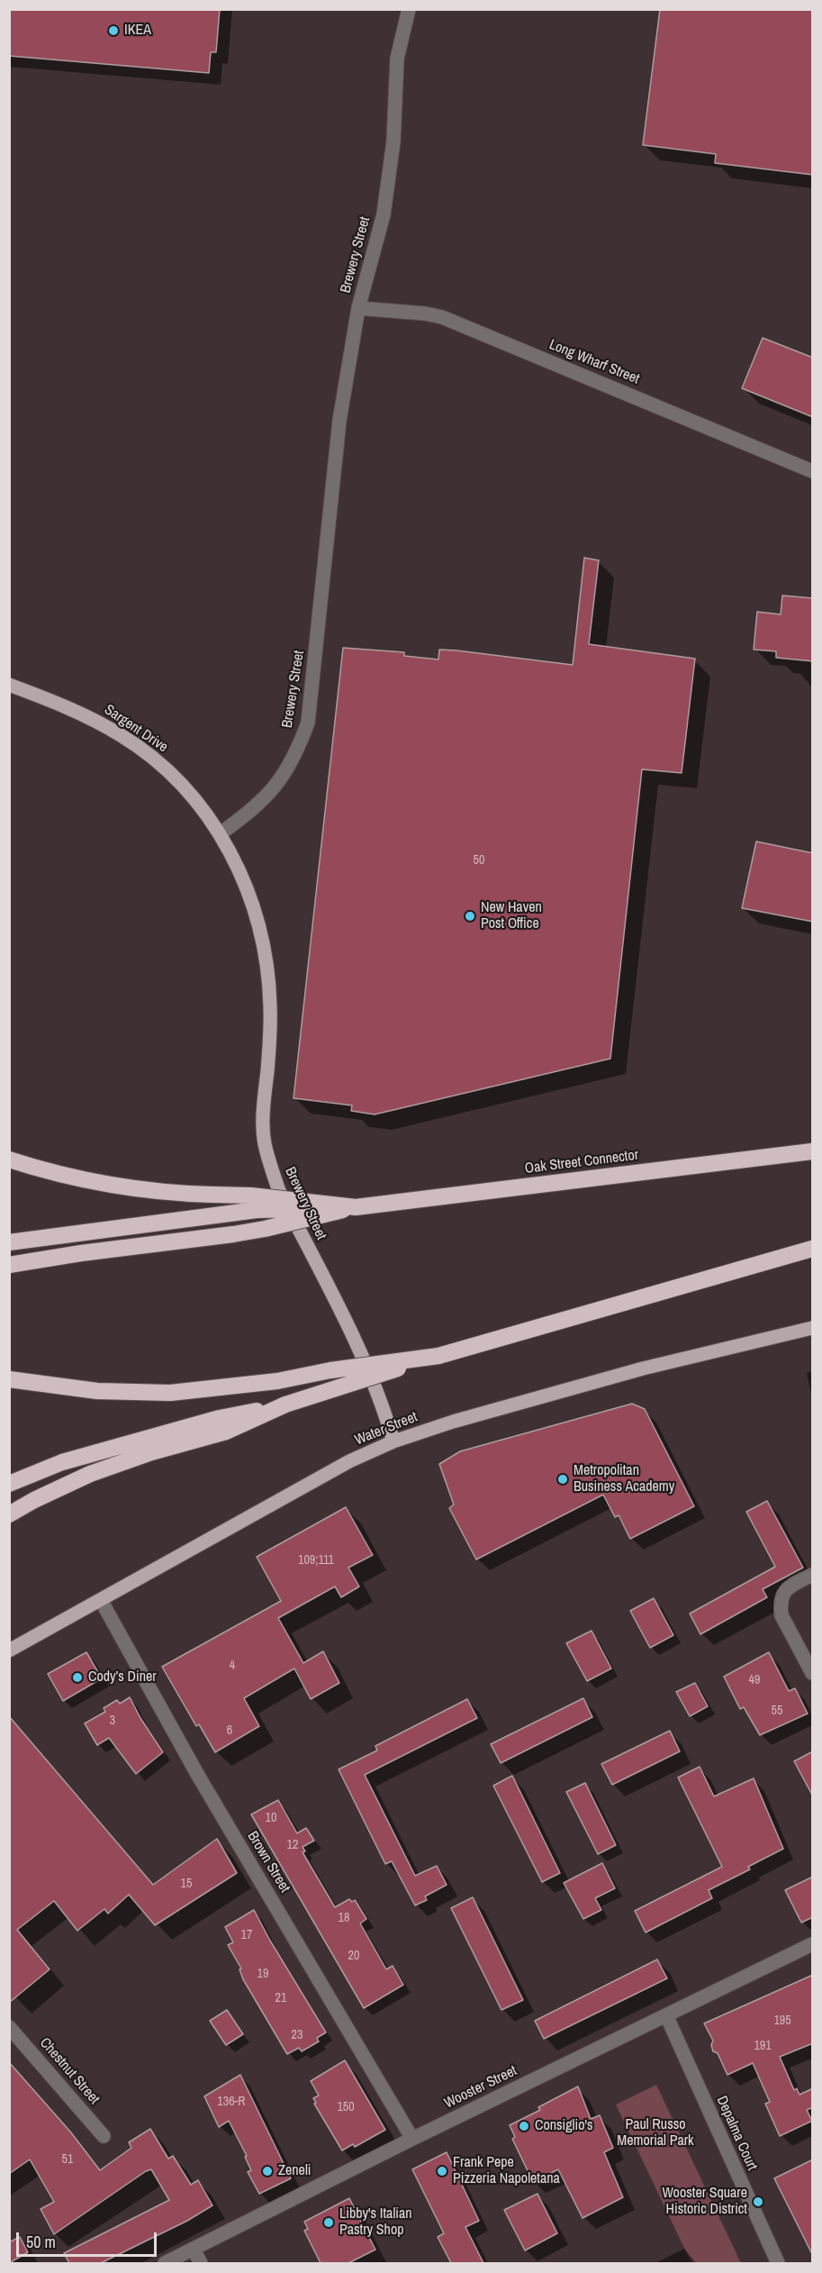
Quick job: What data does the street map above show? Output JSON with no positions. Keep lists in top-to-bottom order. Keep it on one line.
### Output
{"streets":{"highway":["Oak Street Connector"],"main road":["Brewery Street","Sargent Drive","Water Street"],"street":["Long Wharf Street","Brown Street","Chestnut Street","Wooster Street","Depalma Court"]},"crossings":[["Brewery Street","Long Wharf Street"],["Brewery Street","Sargent Drive"],["Brewery Street","Water Street"],["Water Street","Brown Street"],["Brown Street","Wooster Street"],["Wooster Street","Depalma Court"]],"parks":["Paul Russo Memorial Park"],"places":["IKEA","New Haven Post Office","Metropolitan Business Academy","Cody’s Diner","Consiglio's","Zeneli","Frank Pepe Pizzeria Napoletana","Wooster Square Historic District","Libby's Italian Pastry Shop"],"house_numbers":["50","109;111","4","49","55","3","6","10","12","15","18","17","20","19","21","195","23","191","136-R","150","51"],"scale_bar":"50 m"}
